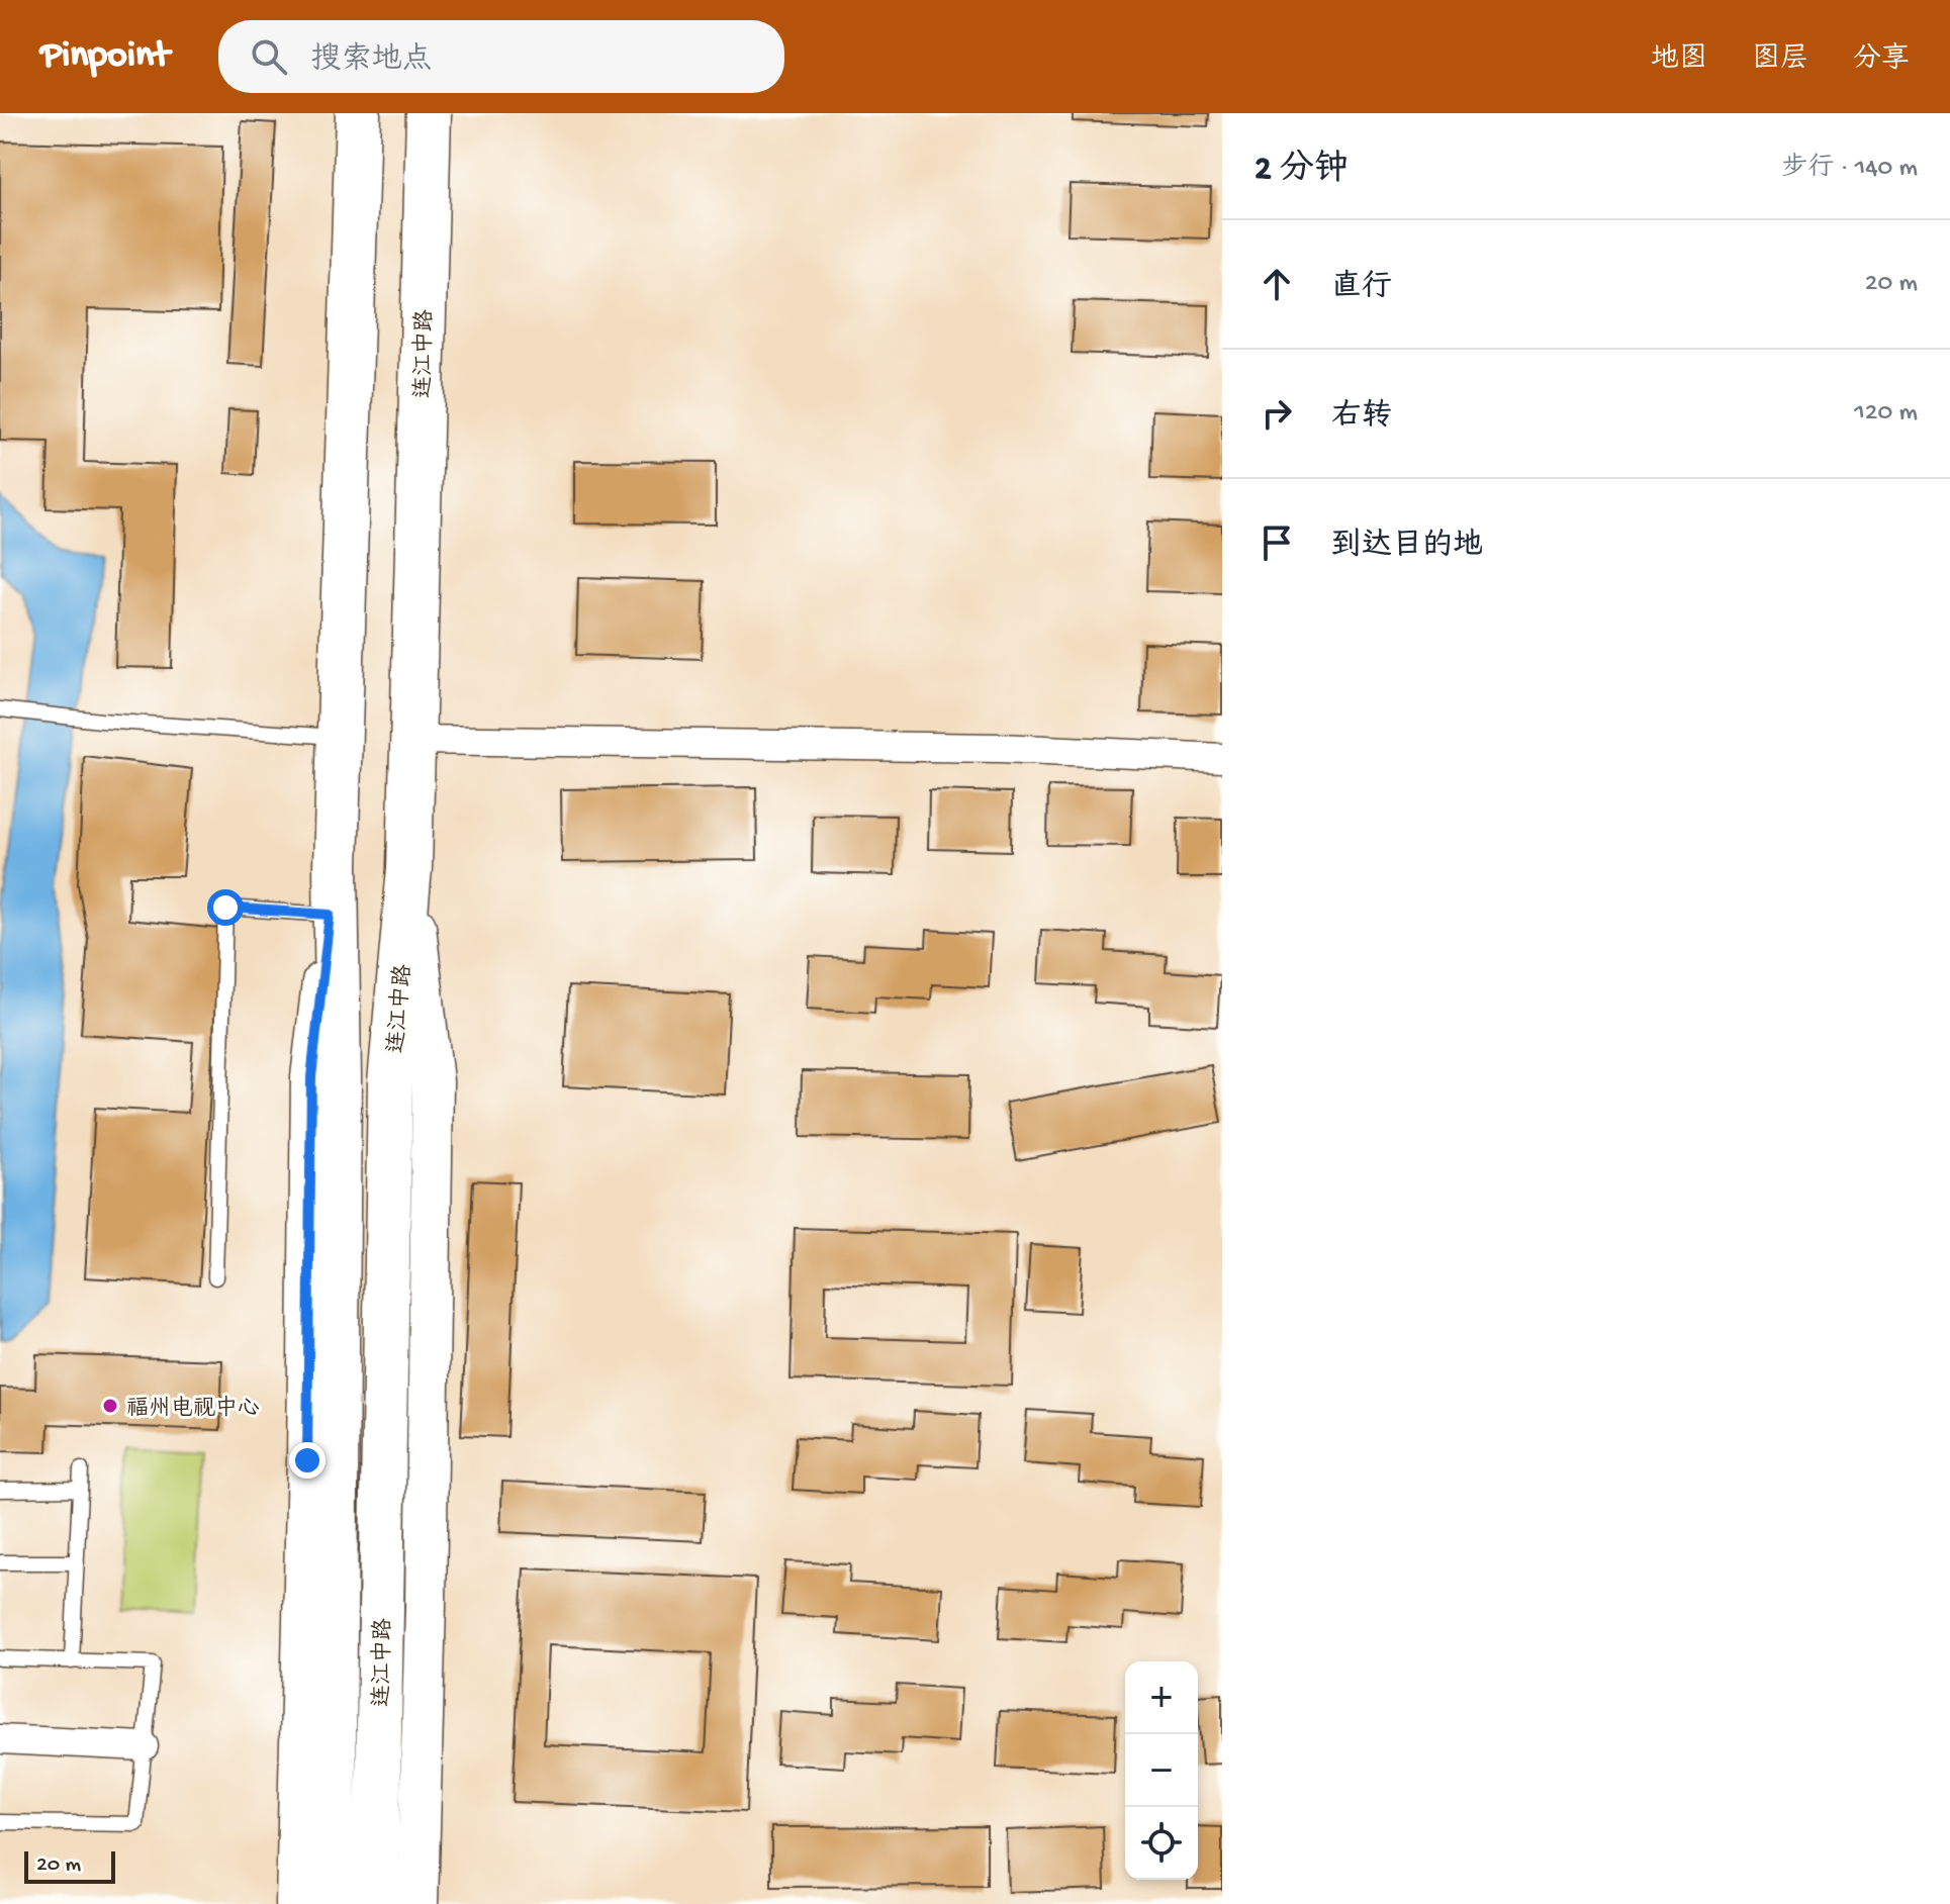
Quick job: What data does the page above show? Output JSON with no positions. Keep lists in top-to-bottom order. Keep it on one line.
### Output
{"streets":{"highway":["连江中路"]},"places":["福州电视中心"],"scale_bar":"20 m","page":{"header":"Pinpoint","search":"搜索地点","nav":["地图","图层","分享"],"heading":["2 分钟","步行 · 140 m"],"list":[["直行","20 m"],["右转","120 m"],"到达目的地"],"map_buttons":["+","−"],"scale":"20 m"}}
